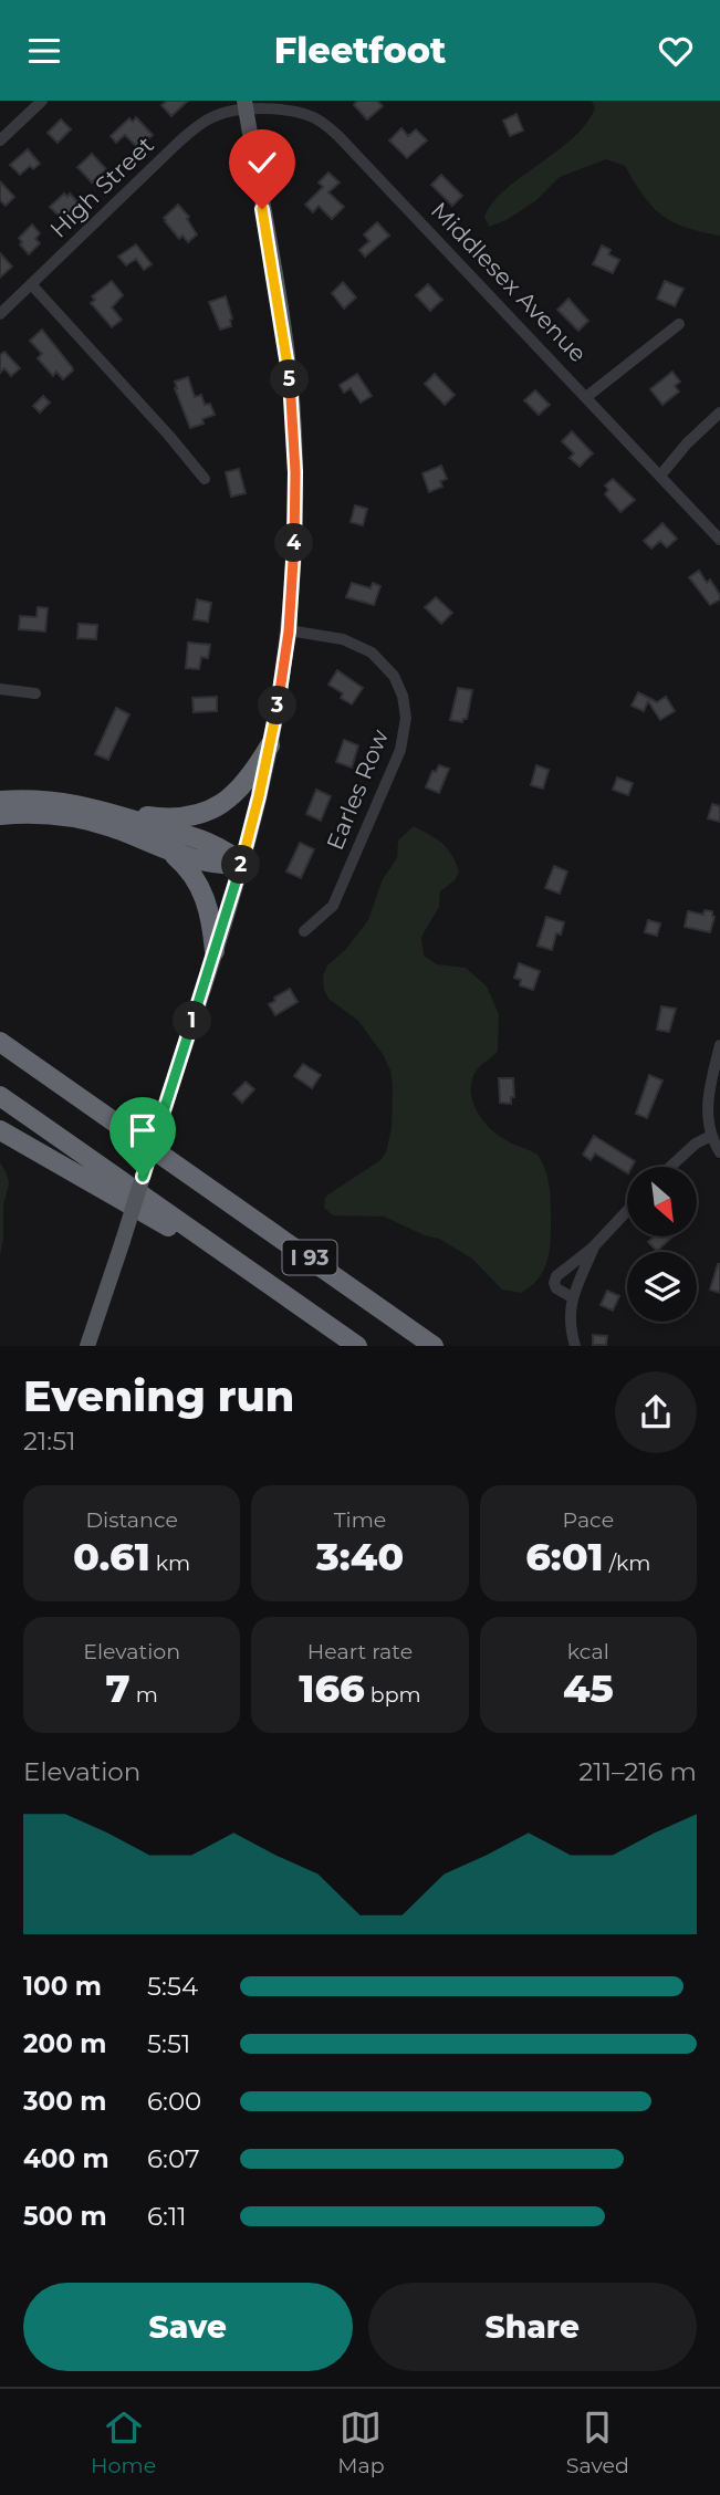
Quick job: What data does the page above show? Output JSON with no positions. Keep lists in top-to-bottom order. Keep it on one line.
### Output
{"streets":{"highway":["I 93"],"street":["High Street","Middlesex Avenue","Earles Row"]},"crossings":[["High Street","Middlesex Avenue"]],"north":"bottom right","page":{"header":"Fleetfoot","pins":["5","4","3","2","1"],"heading":["Evening run","21:51"],"stats":[["Distance","0.61 km"],["Time","3:40"],["Pace","6:01 /km"],["Elevation","7 m"],["Heart rate","166 bpm"],["kcal","45"]],"chart":["Elevation","211–216 m"],"list":[{"name":"100 m","note":"5:54"},{"name":"200 m","note":"5:51"},{"name":"300 m","note":"6:00"},{"name":"400 m","note":"6:07"},{"name":"500 m","note":"6:11"}],"buttons":["Save","Share"],"tabs":["Home","Map","Saved"]}}
